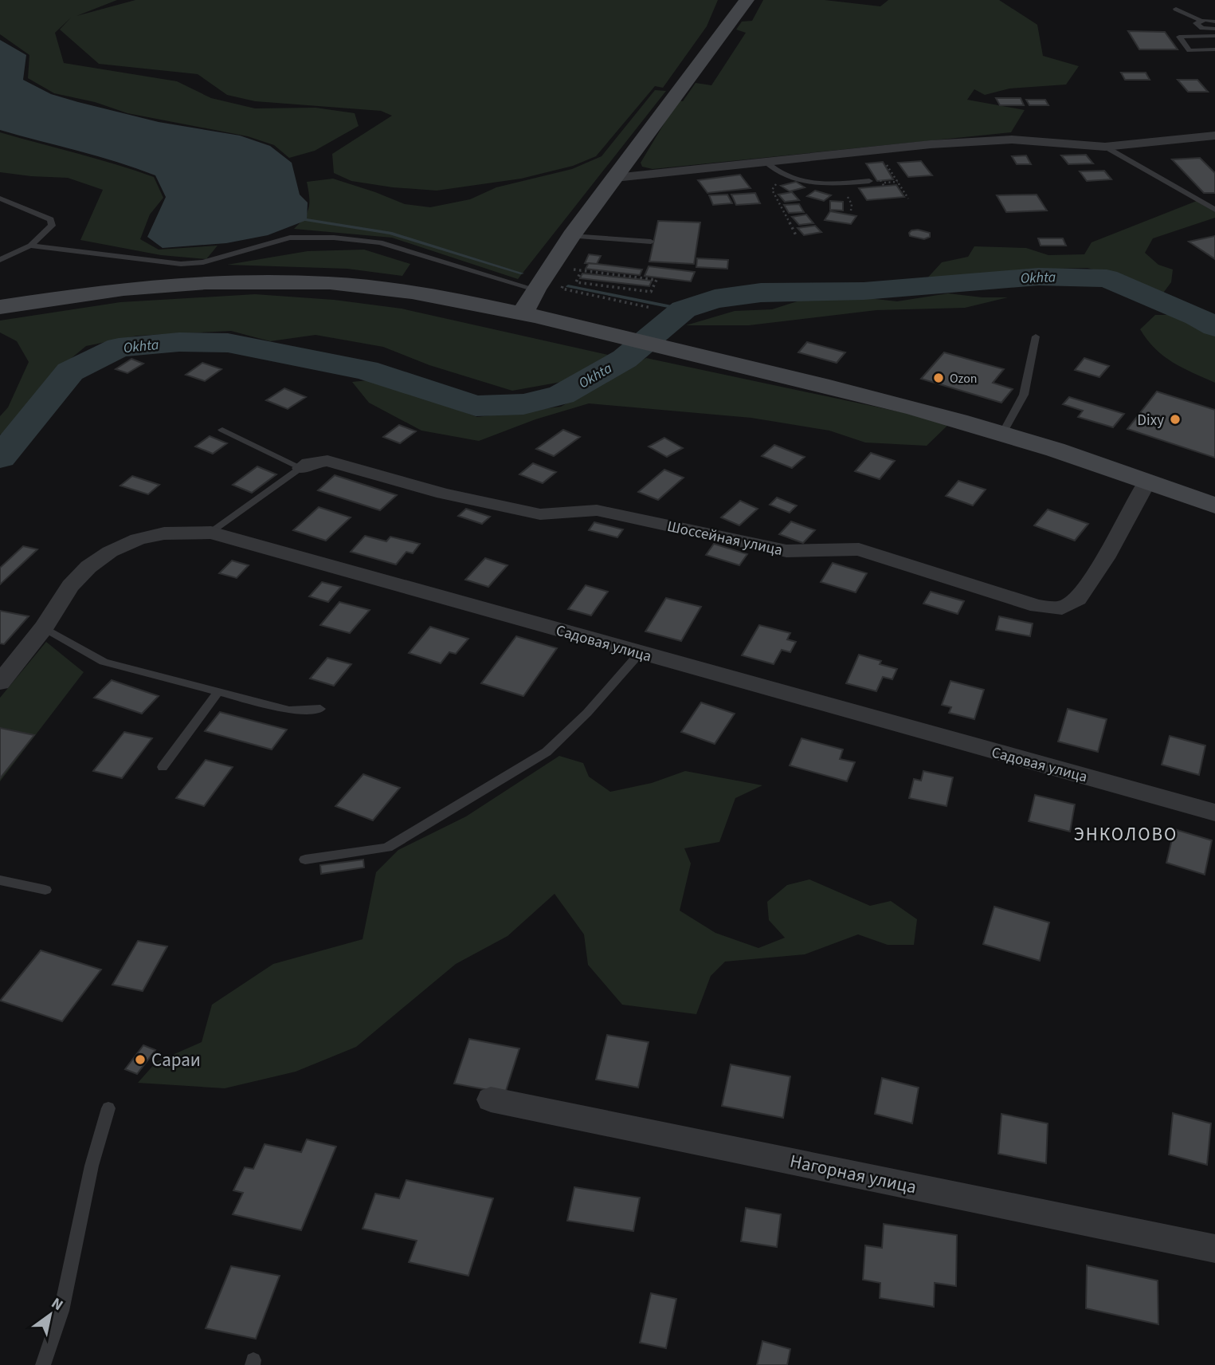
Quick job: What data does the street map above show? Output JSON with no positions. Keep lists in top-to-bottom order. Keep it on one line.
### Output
{"streets":{"street":["Шоссейная улица","Садовая улица","Нагорная улица"]},"districts":["ЭНКОЛОВО"],"water":["Okhta"],"places":["Ozon","Dixy","Сараи"],"north":"top right"}
